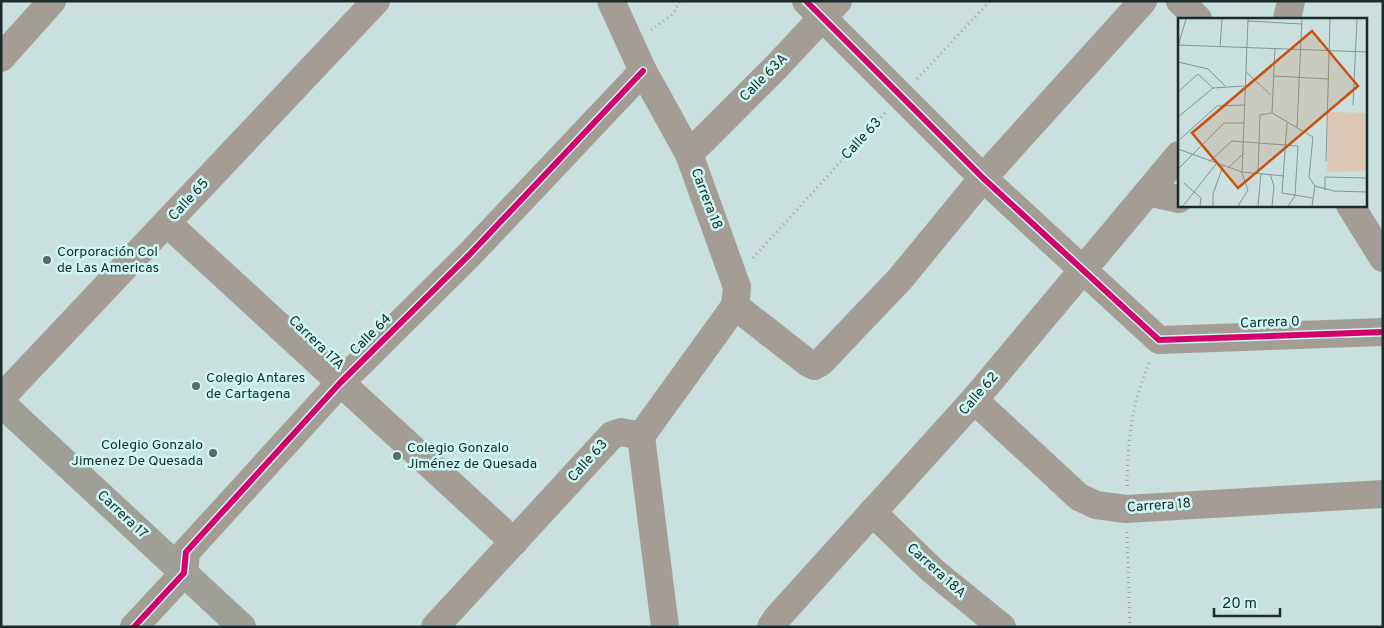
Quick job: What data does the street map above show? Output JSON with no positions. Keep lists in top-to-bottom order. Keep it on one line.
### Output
{"streets":{"main road":["Carrera 17"],"street":["Calle 63A","Calle 63","Carrera 18","Calle 65","Carrera 0","Calle 64","Carrera 17A","Calle 62","Carrera 18A"]},"crossings":[["Calle 63A","Carrera 18"],["Calle 63","Carrera 18"],["Calle 63","Carrera 17A"],["Carrera 18","Calle 64"],["Carrera 18","Calle 62"],["Calle 65","Carrera 17A"],["Calle 64","Carrera 17A"],["Calle 64","Carrera 17"],["Calle 62","Carrera 18A"]],"places":["Corporación Col de Las Americas","Colegio Antares de Cartagena","Colegio Gonzalo Jimenez De Quesada","Colegio Gonzalo Jiménez de Quesada"],"scale_bar":"20 m"}
